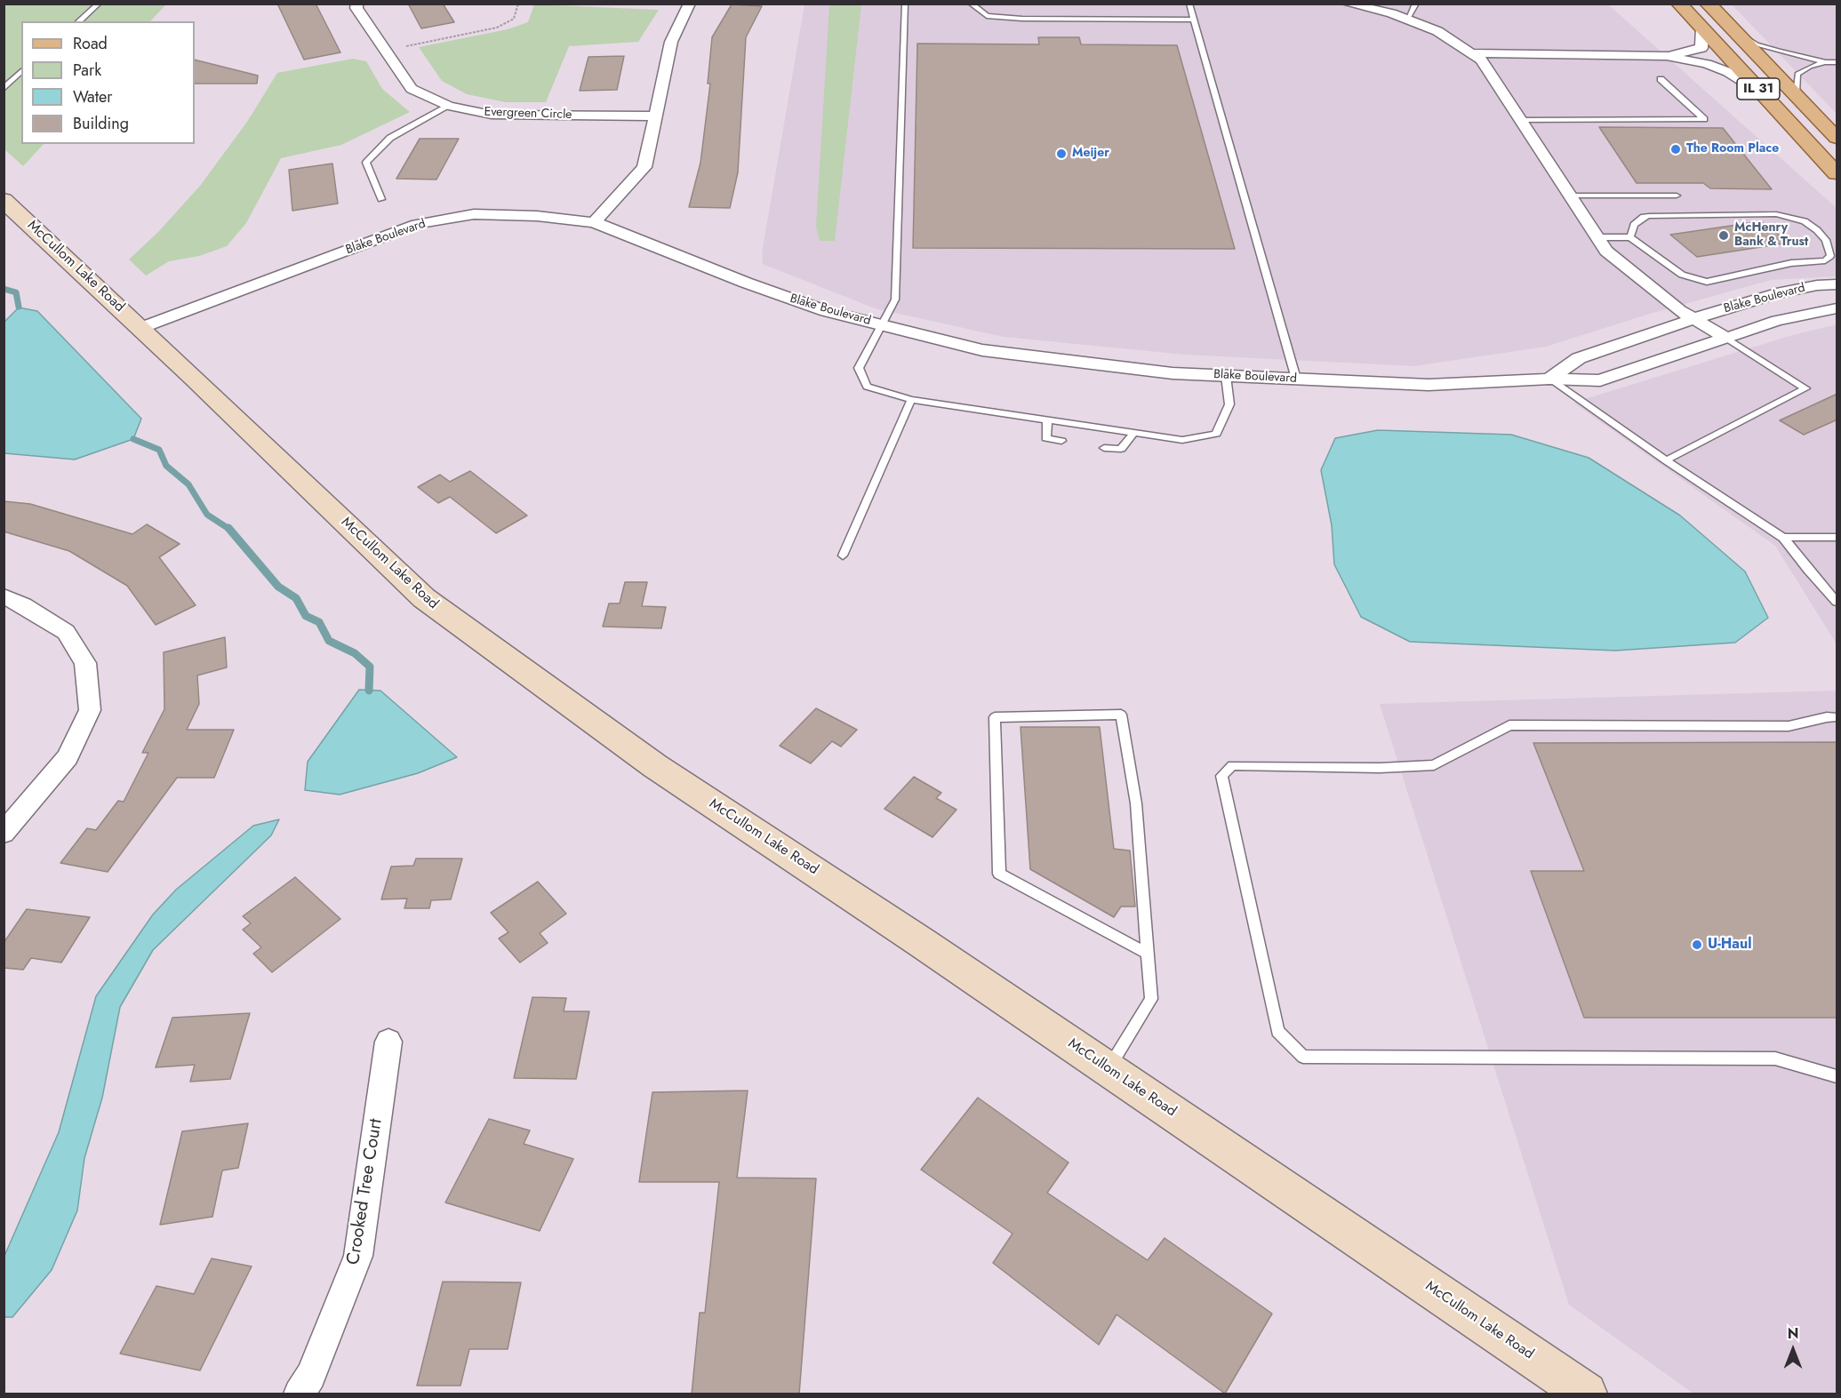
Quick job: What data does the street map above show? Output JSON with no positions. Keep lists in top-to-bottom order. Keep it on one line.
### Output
{"streets":{"main road":["IL 31"],"street":["Evergreen Circle","Blake Boulevard","McCullom Lake Road","Crooked Tree Court"]},"crossings":[["Blake Boulevard","McCullom Lake Road"]],"places":["The Room Place","Meijer","McHenry Bank & Trust","U-Haul"],"legend":["Road","Park","Water","Building"],"north":"top"}
